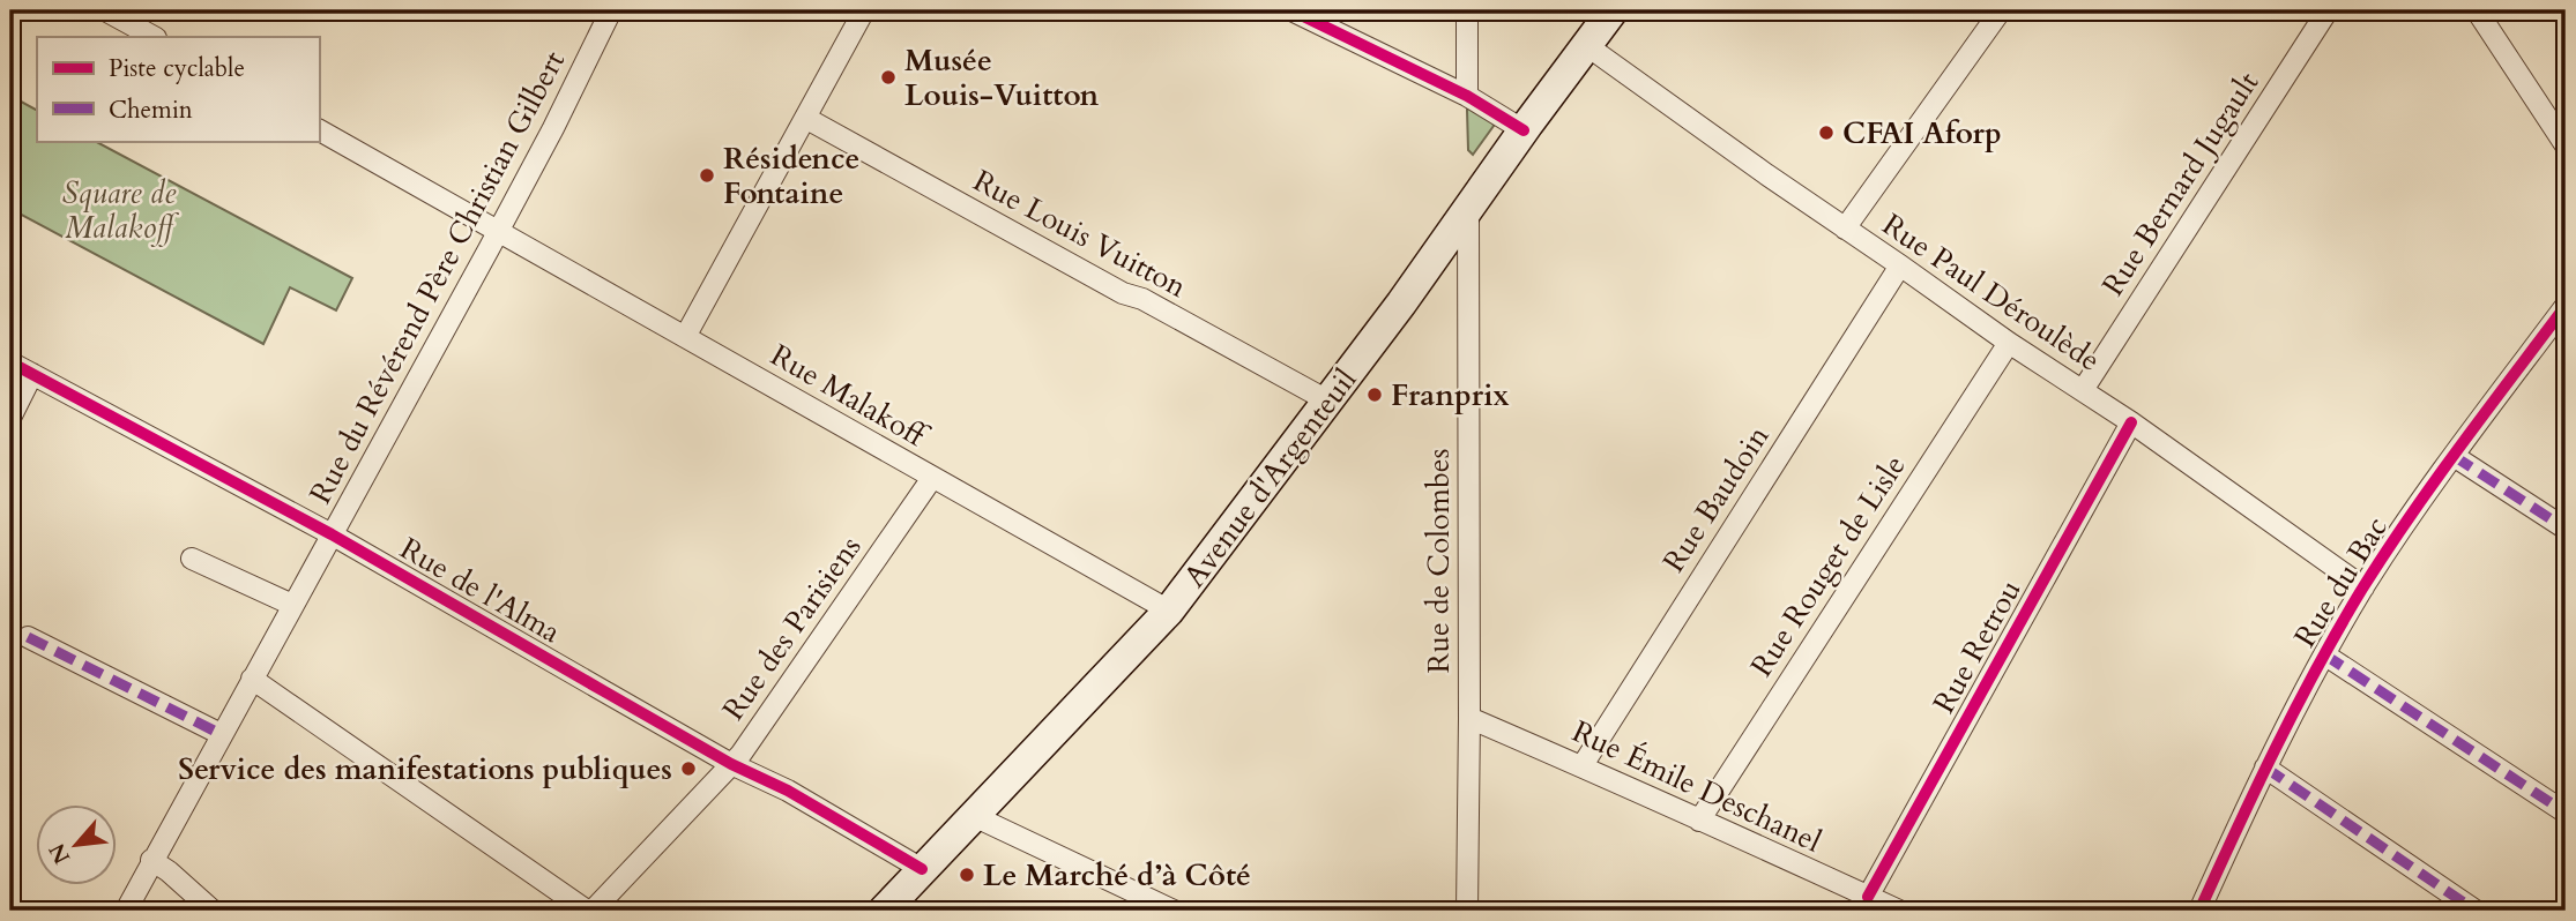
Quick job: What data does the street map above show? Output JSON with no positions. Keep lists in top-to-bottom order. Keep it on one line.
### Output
{"streets":{"main road":["Avenue d'Argenteuil"],"street":["Rue Bernard Jugault","Rue Louis Vuitton","Rue du Révérend Père Christian Gilbert","Rue Paul Déroulède","Rue Malakoff","Rue Baudoin","Rue de Colombes","Rue Rouget de Lisle","Rue du Bac","Rue de l'Alma","Rue des Parisiens","Rue Retrou","Rue Émile Deschanel"]},"crossings":[["Rue Bernard Jugault","Rue Paul Déroulède"],["Rue Louis Vuitton","Avenue d'Argenteuil"],["Rue du Révérend Père Christian Gilbert","Rue Malakoff"],["Rue du Révérend Père Christian Gilbert","Rue de l'Alma"],["Rue Paul Déroulède","Avenue d'Argenteuil"],["Rue Paul Déroulède","Rue Baudoin"],["Rue Paul Déroulède","Rue Rouget de Lisle"],["Rue Paul Déroulède","Rue du Bac"],["Rue Paul Déroulède","Rue Retrou"],["Rue Malakoff","Avenue d'Argenteuil"],["Rue Malakoff","Rue des Parisiens"],["Avenue d'Argenteuil","Rue de Colombes"],["Avenue d'Argenteuil","Rue de l'Alma"],["Rue Baudoin","Rue Émile Deschanel"],["Rue de Colombes","Rue Émile Deschanel"],["Rue Rouget de Lisle","Rue Émile Deschanel"],["Rue de l'Alma","Rue des Parisiens"],["Rue Retrou","Rue Émile Deschanel"]],"parks":["Square de Malakoff"],"places":["Musée Louis-Vuitton","CFAI Aforp","Résidence Fontaine","Franprix","Service des manifestations publiques","Le Marché d’à Côté"],"legend":["Piste cyclable","Chemin"],"north":"bottom left"}
